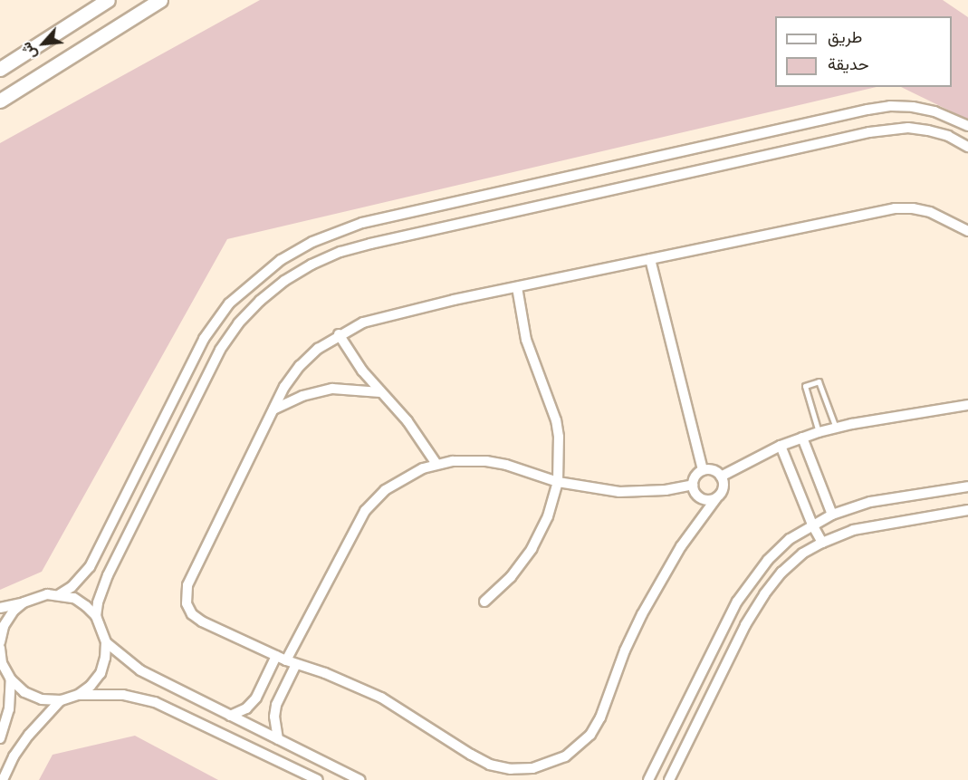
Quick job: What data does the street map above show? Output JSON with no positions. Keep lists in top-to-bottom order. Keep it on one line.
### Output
{"legend":["طريق","حديقة"],"north":"bottom left"}
